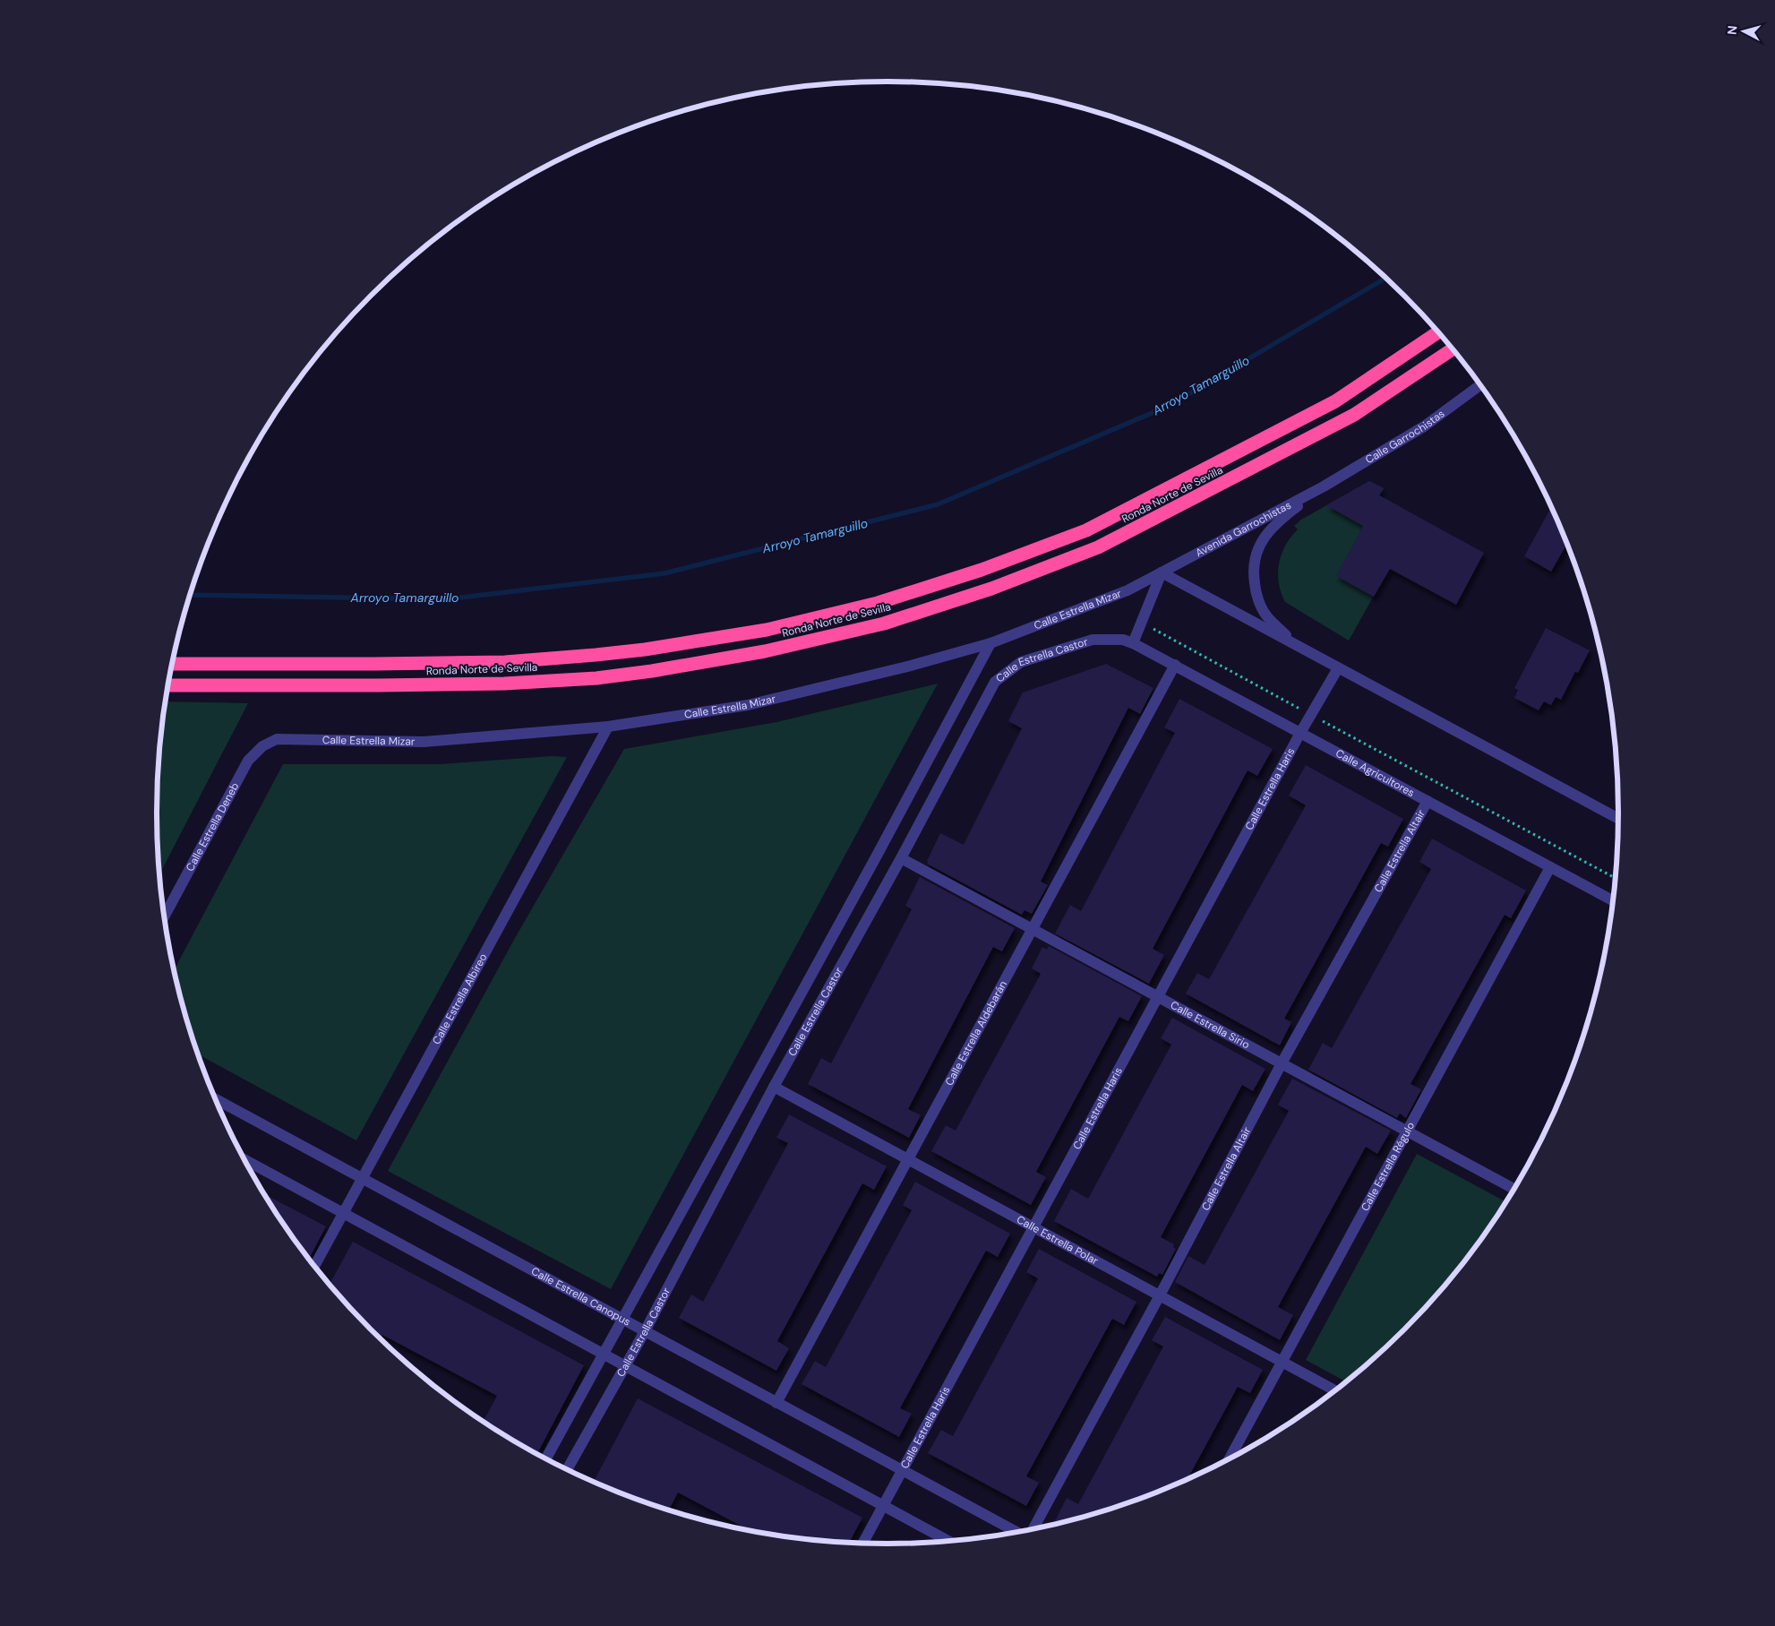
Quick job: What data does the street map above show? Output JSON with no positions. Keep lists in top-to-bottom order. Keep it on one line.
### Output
{"streets":{"highway":["Ronda Norte de Sevilla"],"street":["Calle Garrochistas","Avenida Garrochistas","Calle Estrella Mizar","Calle Estrella Castor","Calle Agricultores","Calle Estrella Haris","Calle Estrella Deneb","Calle Estrella Altair","Calle Estrella Albireo","Calle Estrella Sirio","Calle Estrella Aldebarán","Calle Estrella Régulo","Calle Estrella Polar","Calle Estrella Canopus"]},"crossings":[["Calle Garrochistas","Avenida Garrochistas"],["Avenida Garrochistas","Calle Estrella Mizar"],["Calle Estrella Mizar","Calle Estrella Castor"],["Calle Estrella Mizar","Calle Estrella Deneb"],["Calle Estrella Mizar","Calle Estrella Albireo"],["Calle Estrella Castor","Calle Agricultores"],["Calle Estrella Castor","Calle Estrella Sirio"],["Calle Estrella Castor","Calle Estrella Polar"],["Calle Estrella Castor","Calle Estrella Canopus"],["Calle Agricultores","Calle Estrella Haris"],["Calle Agricultores","Calle Estrella Altair"],["Calle Agricultores","Calle Estrella Aldebarán"],["Calle Agricultores","Calle Estrella Régulo"],["Calle Estrella Haris","Calle Estrella Sirio"],["Calle Estrella Haris","Calle Estrella Polar"],["Calle Estrella Haris","Calle Estrella Canopus"],["Calle Estrella Altair","Calle Estrella Sirio"],["Calle Estrella Altair","Calle Estrella Polar"],["Calle Estrella Albireo","Calle Estrella Canopus"],["Calle Estrella Sirio","Calle Estrella Aldebarán"],["Calle Estrella Sirio","Calle Estrella Régulo"],["Calle Estrella Aldebarán","Calle Estrella Polar"],["Calle Estrella Aldebarán","Calle Estrella Canopus"],["Calle Estrella Régulo","Calle Estrella Polar"]],"water":["Arroyo Tamarguillo"],"north":"left"}
